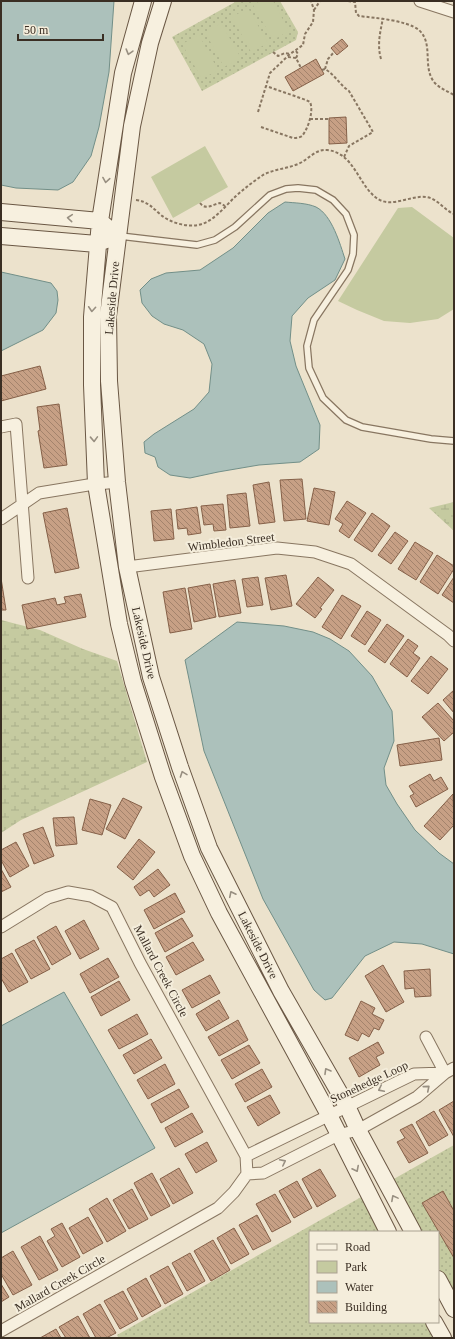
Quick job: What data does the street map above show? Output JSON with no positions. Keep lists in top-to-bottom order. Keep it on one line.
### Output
{"streets":{"street":["Lakeside Drive","Wimbledon Street","Mallard Creek Circle","Stonehedge Loop"]},"crossings":[["Lakeside Drive","Wimbledon Street"],["Lakeside Drive","Stonehedge Loop"]],"legend":["Road","Park","Water","Building"],"scale_bar":"50 m"}
